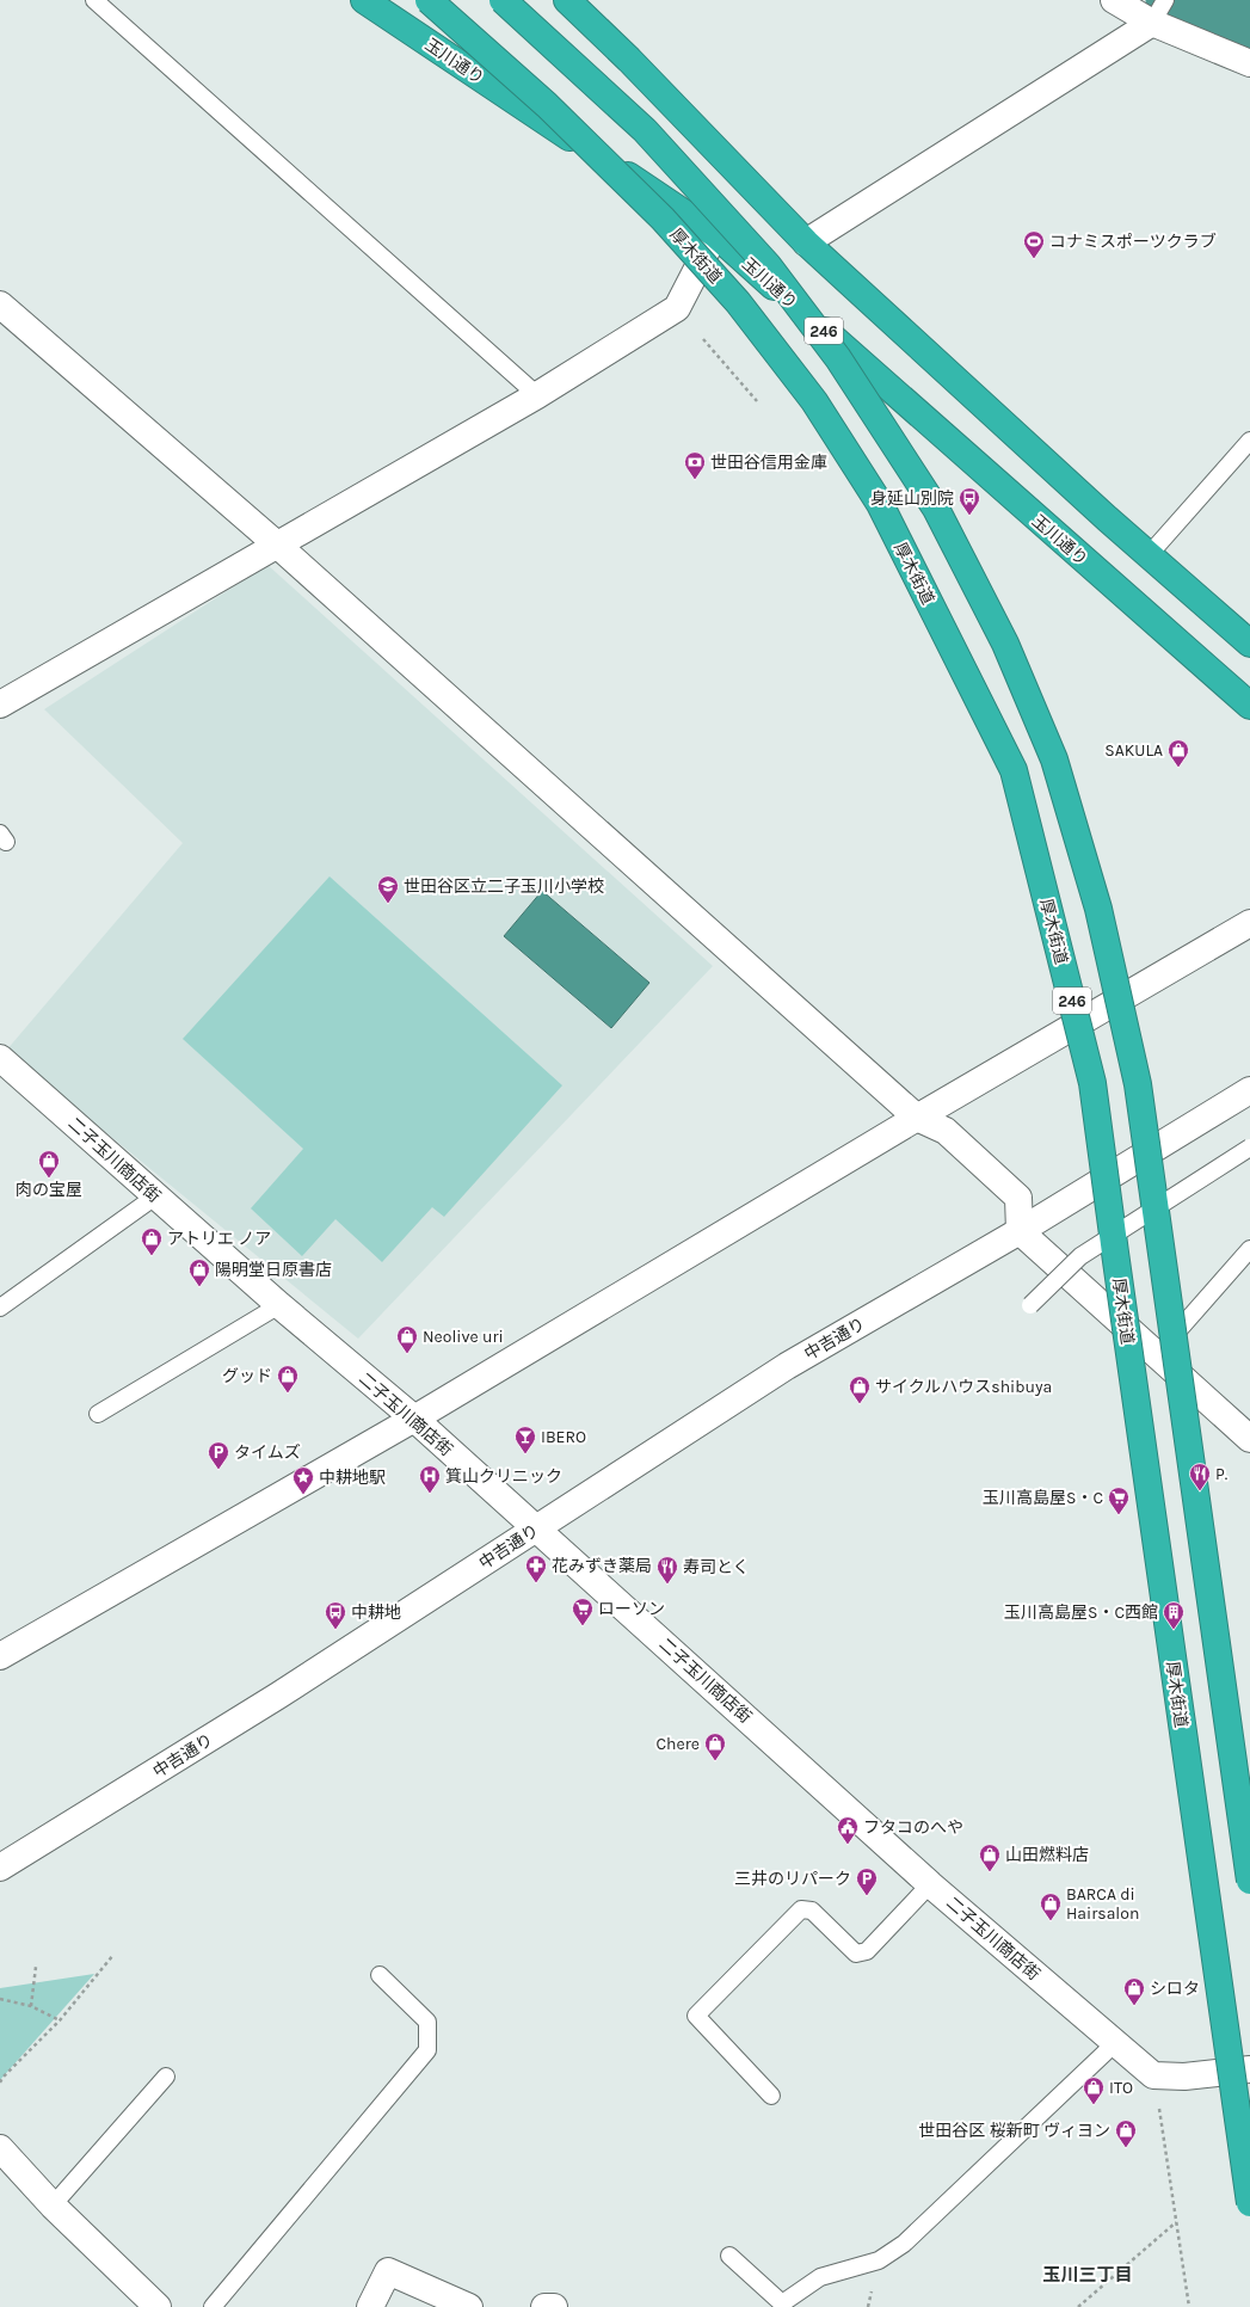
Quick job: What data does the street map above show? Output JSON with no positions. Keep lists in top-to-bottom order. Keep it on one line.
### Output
{"streets":{"highway":["玉川通り","厚木街道","246"],"street":["二子玉川商店街","中吉通り"]},"crossings":[["二子玉川商店街","中吉通り"]],"districts":["玉川三丁目"],"places":{"sports":["コナミスポーツクラブ"],"bank":["世田谷信用金庫"],"bus stop":["身延山別院","中耕地"],"shop":["SAKULA","肉の宝屋","アトリエ ノア","陽明堂日原書店","Neolive uri","グッド","サイクルハウスshibuya","Chere","山田燃料店","BARCA di Hairsalon","シロタ","ITO","世田谷区 桜新町 ヴィヨン"],"school or university":["世田谷区立二子玉川小学校"],"bar":["IBERO"],"parking":["タイムズ","三井のリパーク"],"restaurant":["P.","寿司とく"],"hospital":["箕山クリニック"],"place":["中耕地駅"],"supermarket":["玉川高島屋S・C","ローソン"],"pharmacy":["花みずき薬局"],"building":["玉川高島屋S・C西館"],"public building":["フタコのへや"]}}
